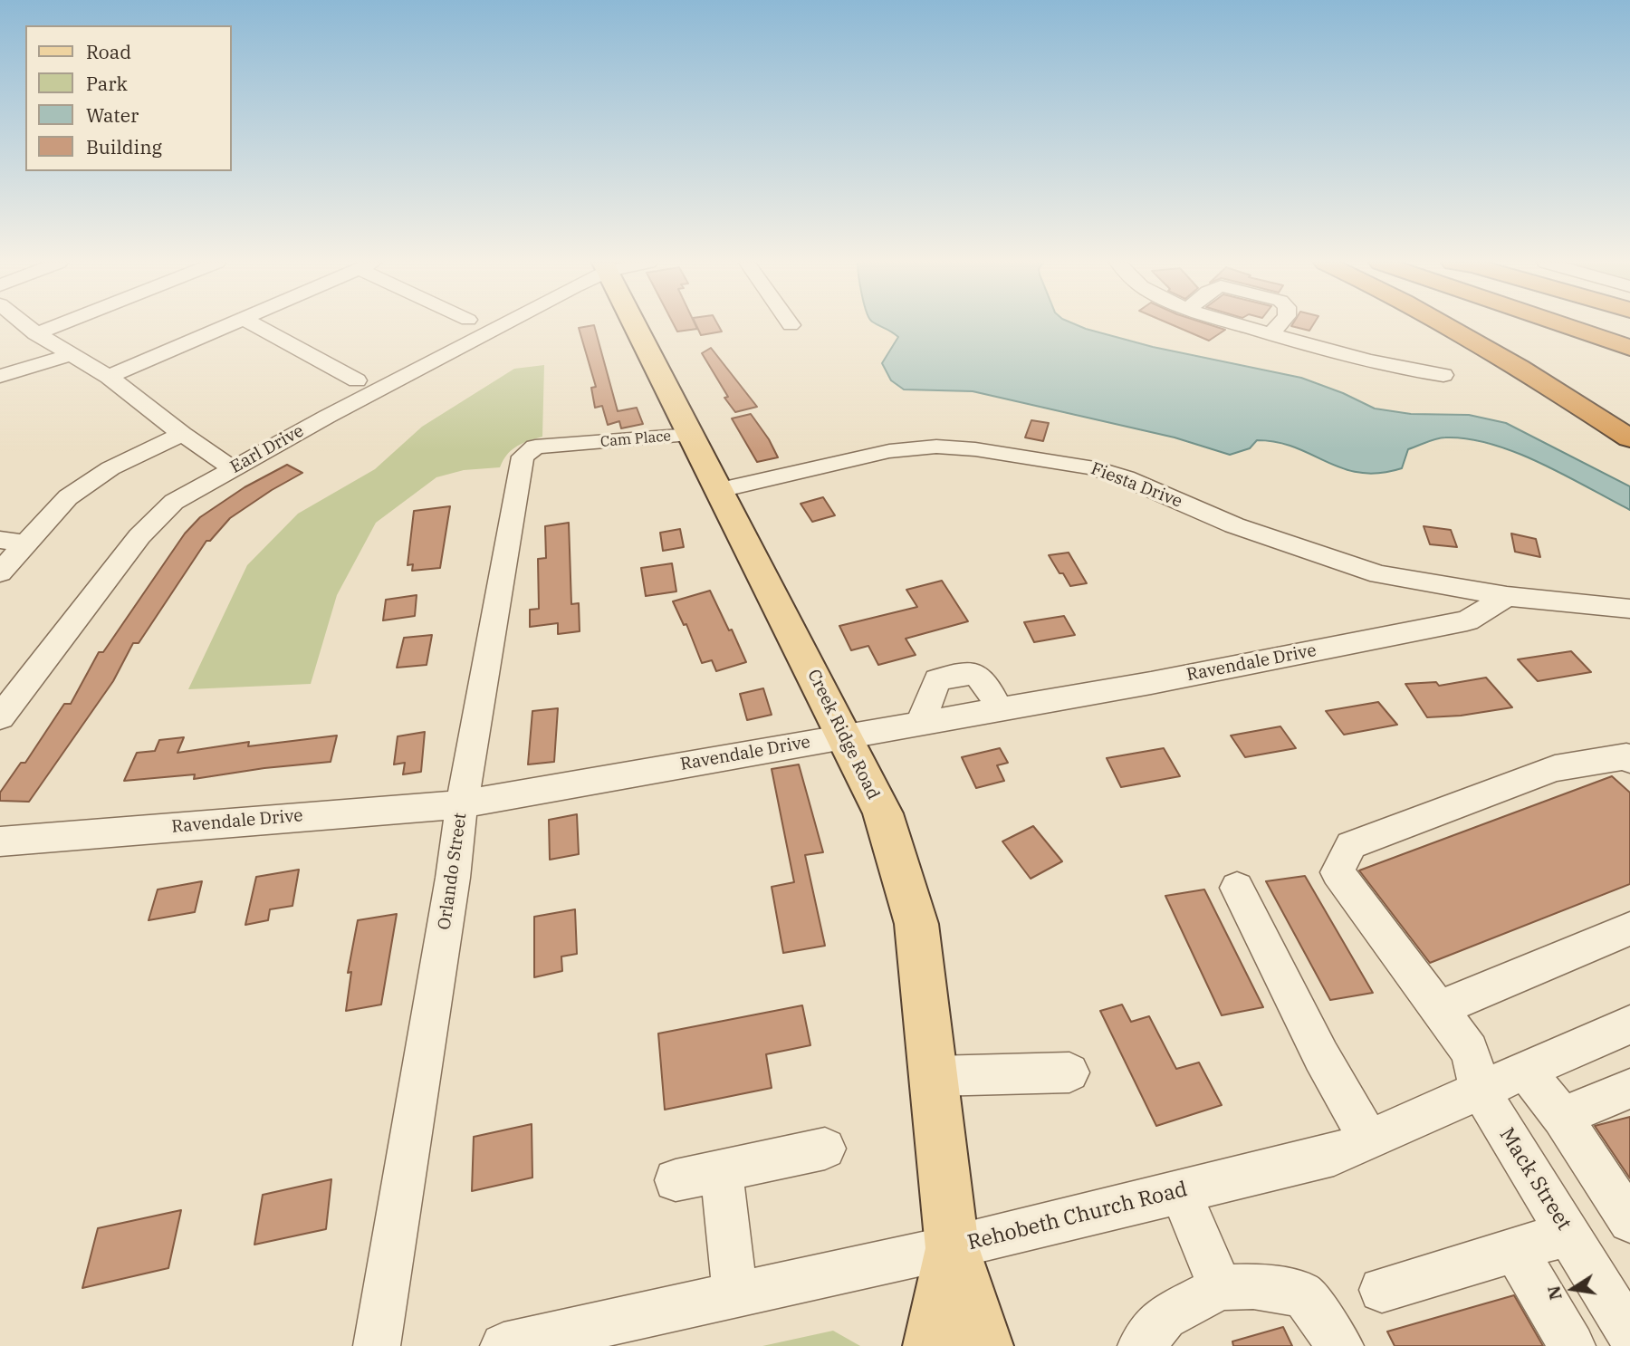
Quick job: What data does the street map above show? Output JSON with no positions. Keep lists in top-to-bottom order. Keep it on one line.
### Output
{"streets":{"main road":["Creek Ridge Road"],"street":["Cam Place","Earl Drive","Fiesta Drive","Ravendale Drive","Orlando Street","Mack Street","Rehobeth Church Road"]},"crossings":[["Cam Place","Creek Ridge Road"],["Cam Place","Orlando Street"],["Fiesta Drive","Ravendale Drive"],["Fiesta Drive","Creek Ridge Road"],["Ravendale Drive","Creek Ridge Road"],["Ravendale Drive","Orlando Street"],["Creek Ridge Road","Rehobeth Church Road"],["Mack Street","Rehobeth Church Road"]],"legend":["Road","Park","Water","Building"],"north":"left"}
